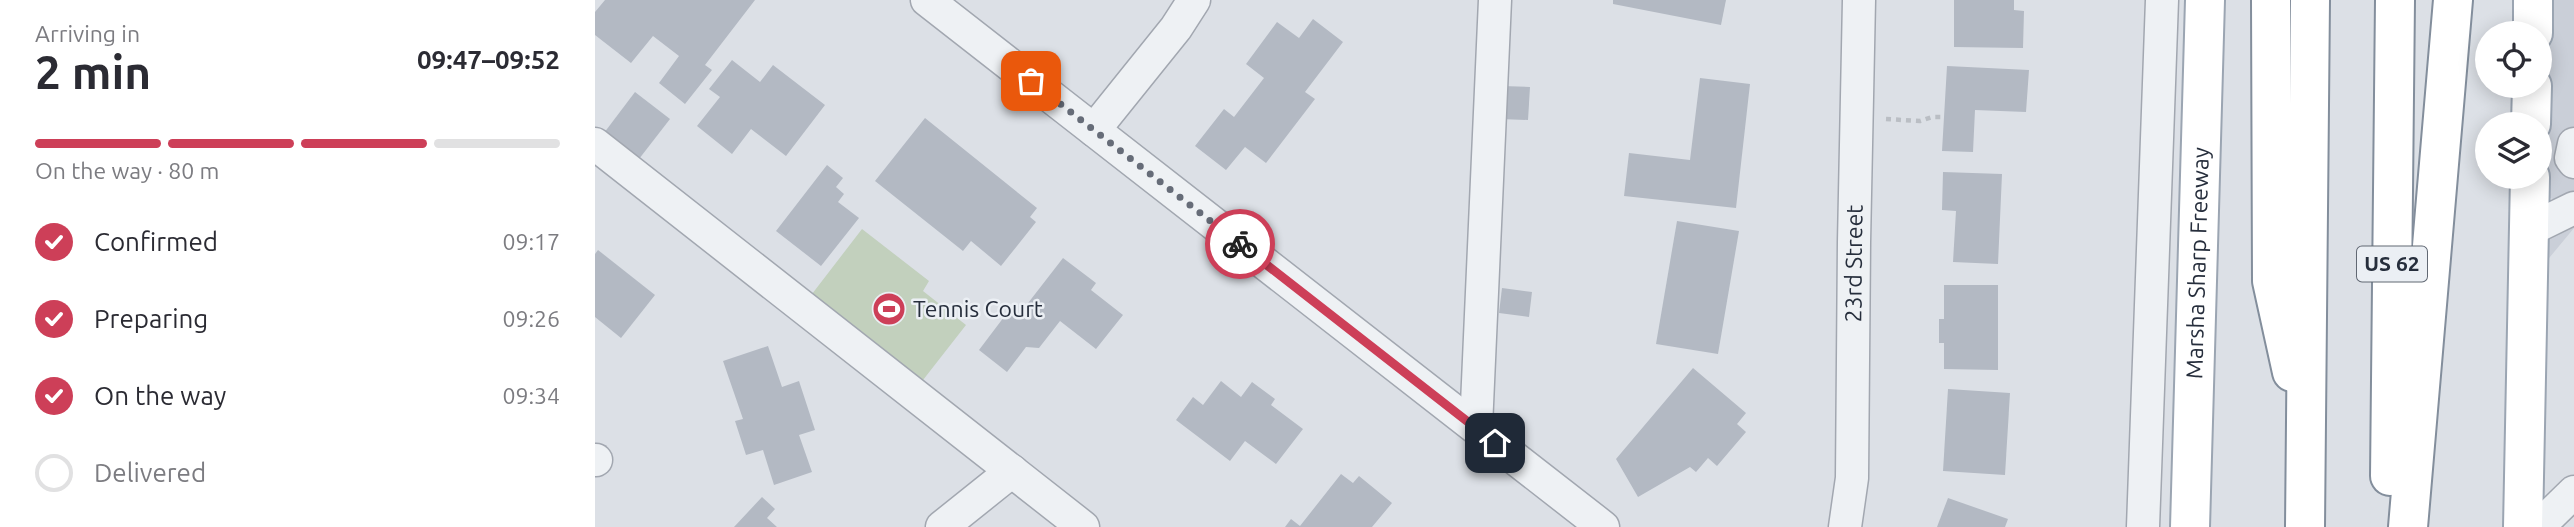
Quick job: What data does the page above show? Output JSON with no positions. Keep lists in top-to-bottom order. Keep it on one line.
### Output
{"streets":{"main road":["Marsha Sharp Freeway","US 62"],"street":["23rd Street"]},"places":{"sports":["Tennis Court"]},"page":{"heading":["2 min","Arriving in","09:47–09:52"],"bar":"On the way · 80 m","list":[["Confirmed","09:17"],["Preparing","09:26"],["On the way","09:34"],"Delivered"]}}
